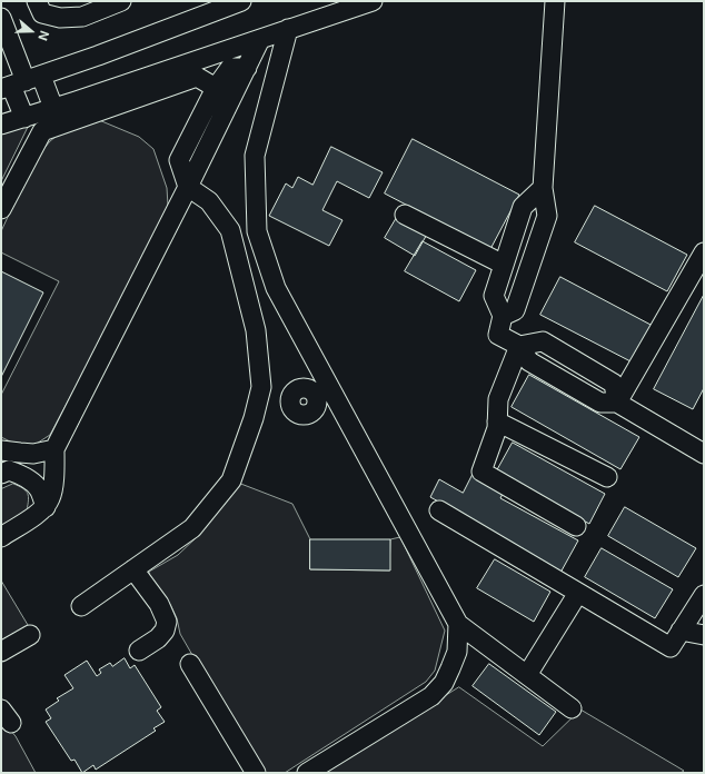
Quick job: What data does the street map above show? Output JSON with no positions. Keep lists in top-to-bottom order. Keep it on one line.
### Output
{"north":"right"}
